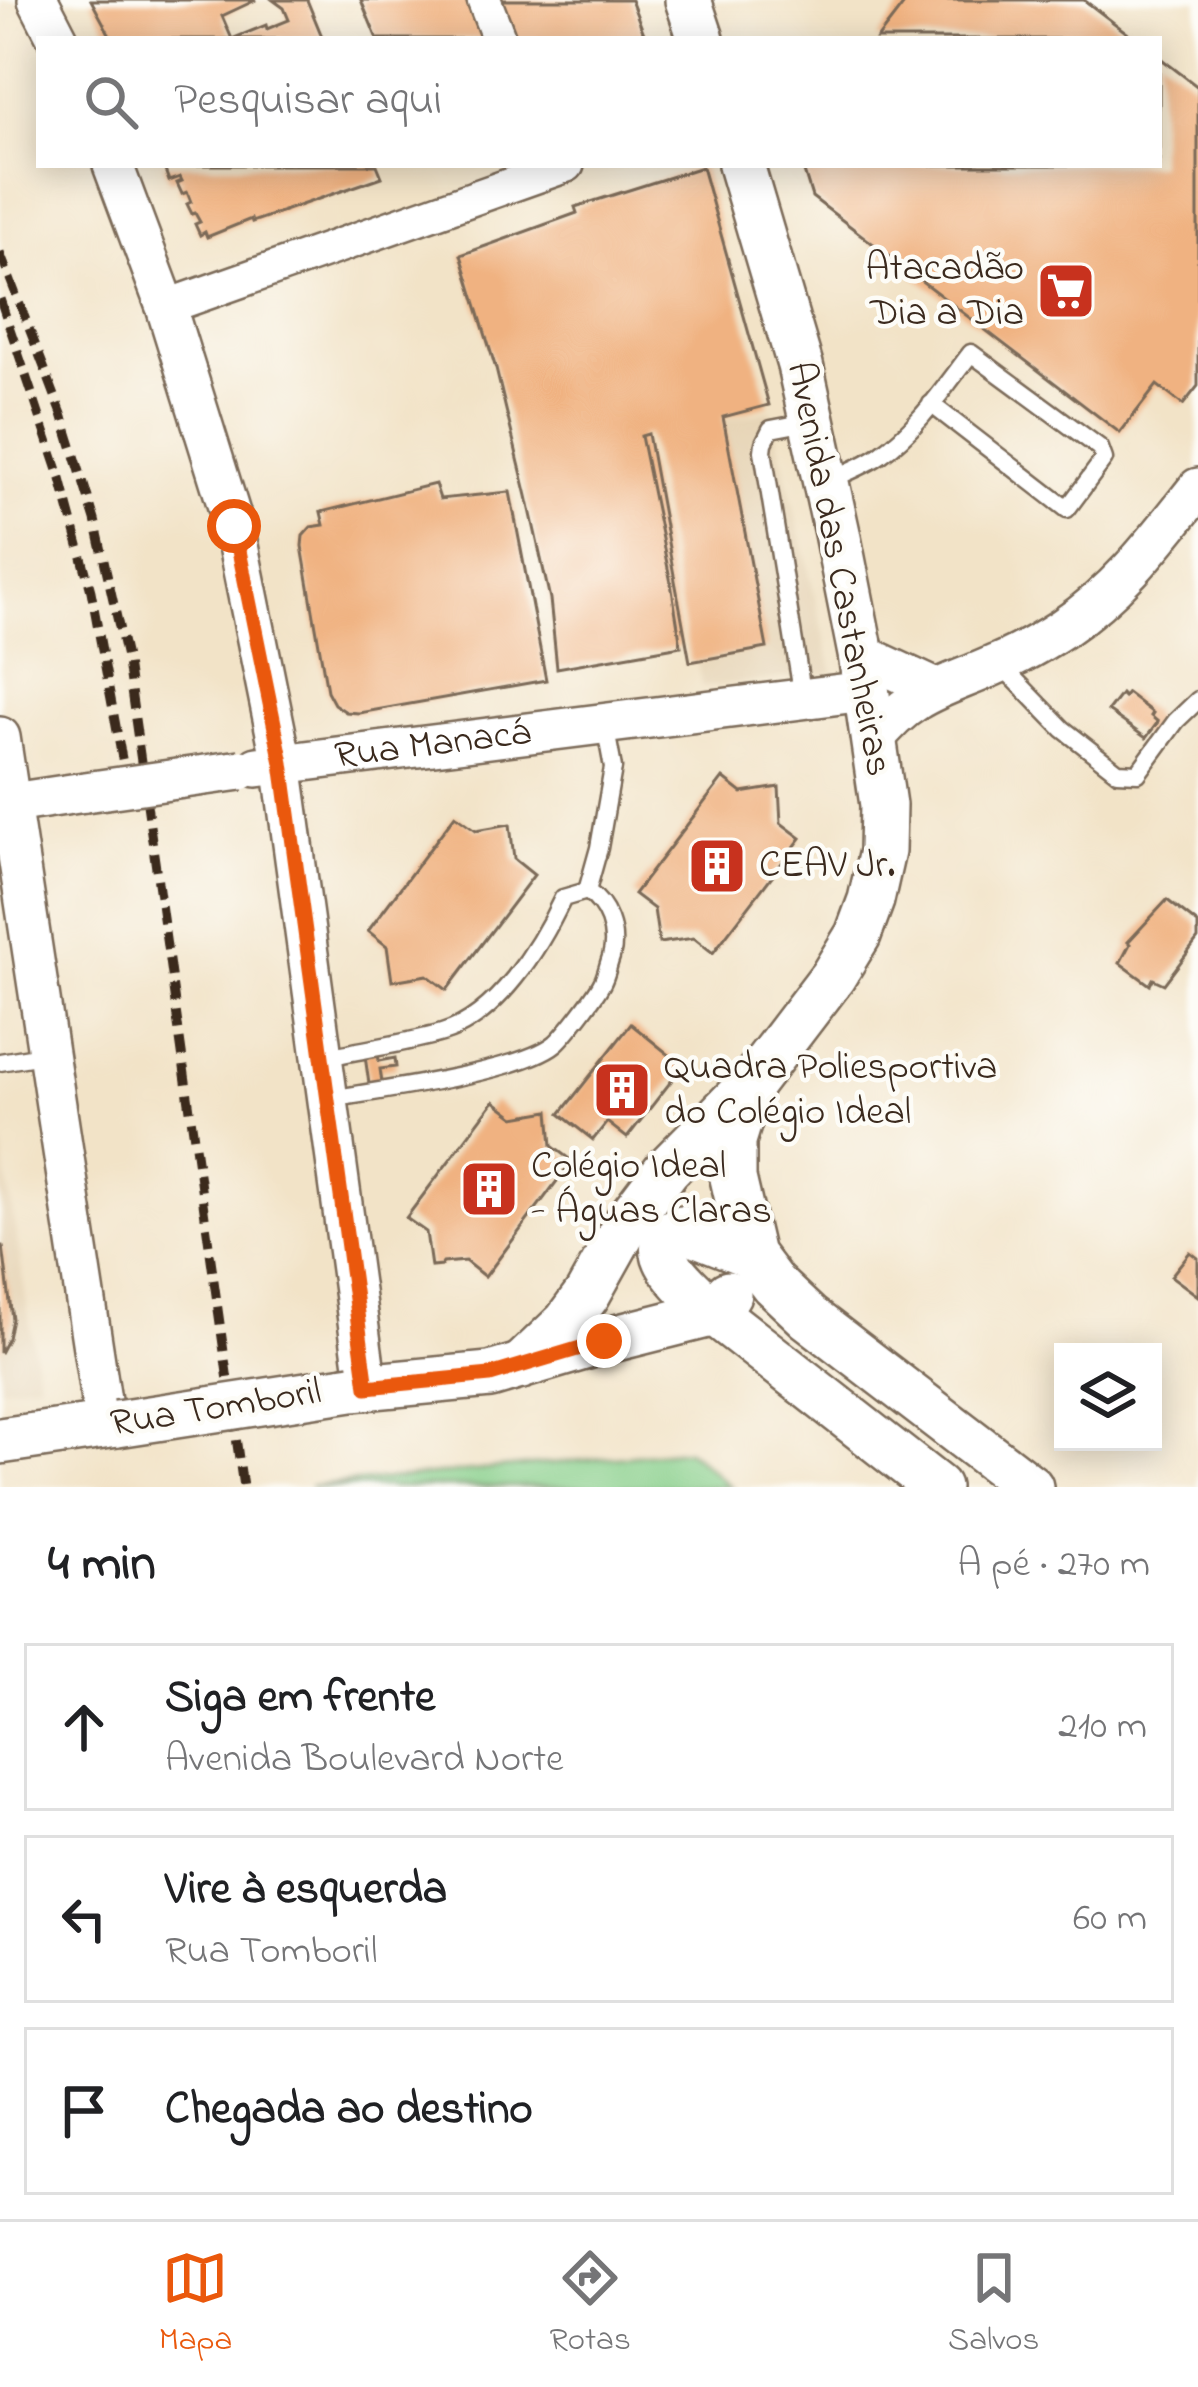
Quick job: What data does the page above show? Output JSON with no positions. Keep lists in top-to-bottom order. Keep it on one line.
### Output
{"streets":{"main road":["Avenida das Castanheiras","Rua Tomboril"],"street":["Rua Manacá"]},"crossings":[["Avenida das Castanheiras","Rua Manacá"],["Avenida das Castanheiras","Rua Tomboril"]],"places":{"supermarket":["Atacadão Dia a Dia"],"building":["CEAV Jr.","Quadra Poliesportiva do Colégio Ideal","Colégio Ideal - Águas Claras"]},"page":{"search":"Pesquisar aqui","heading":["4 min","A pé · 270 m"],"list":[["Siga em frente","Avenida Boulevard Norte","210 m"],["Vire à esquerda","Rua Tomboril","60 m"],"Chegada ao destino"],"nav":["Mapa","Rotas","Salvos"]}}
